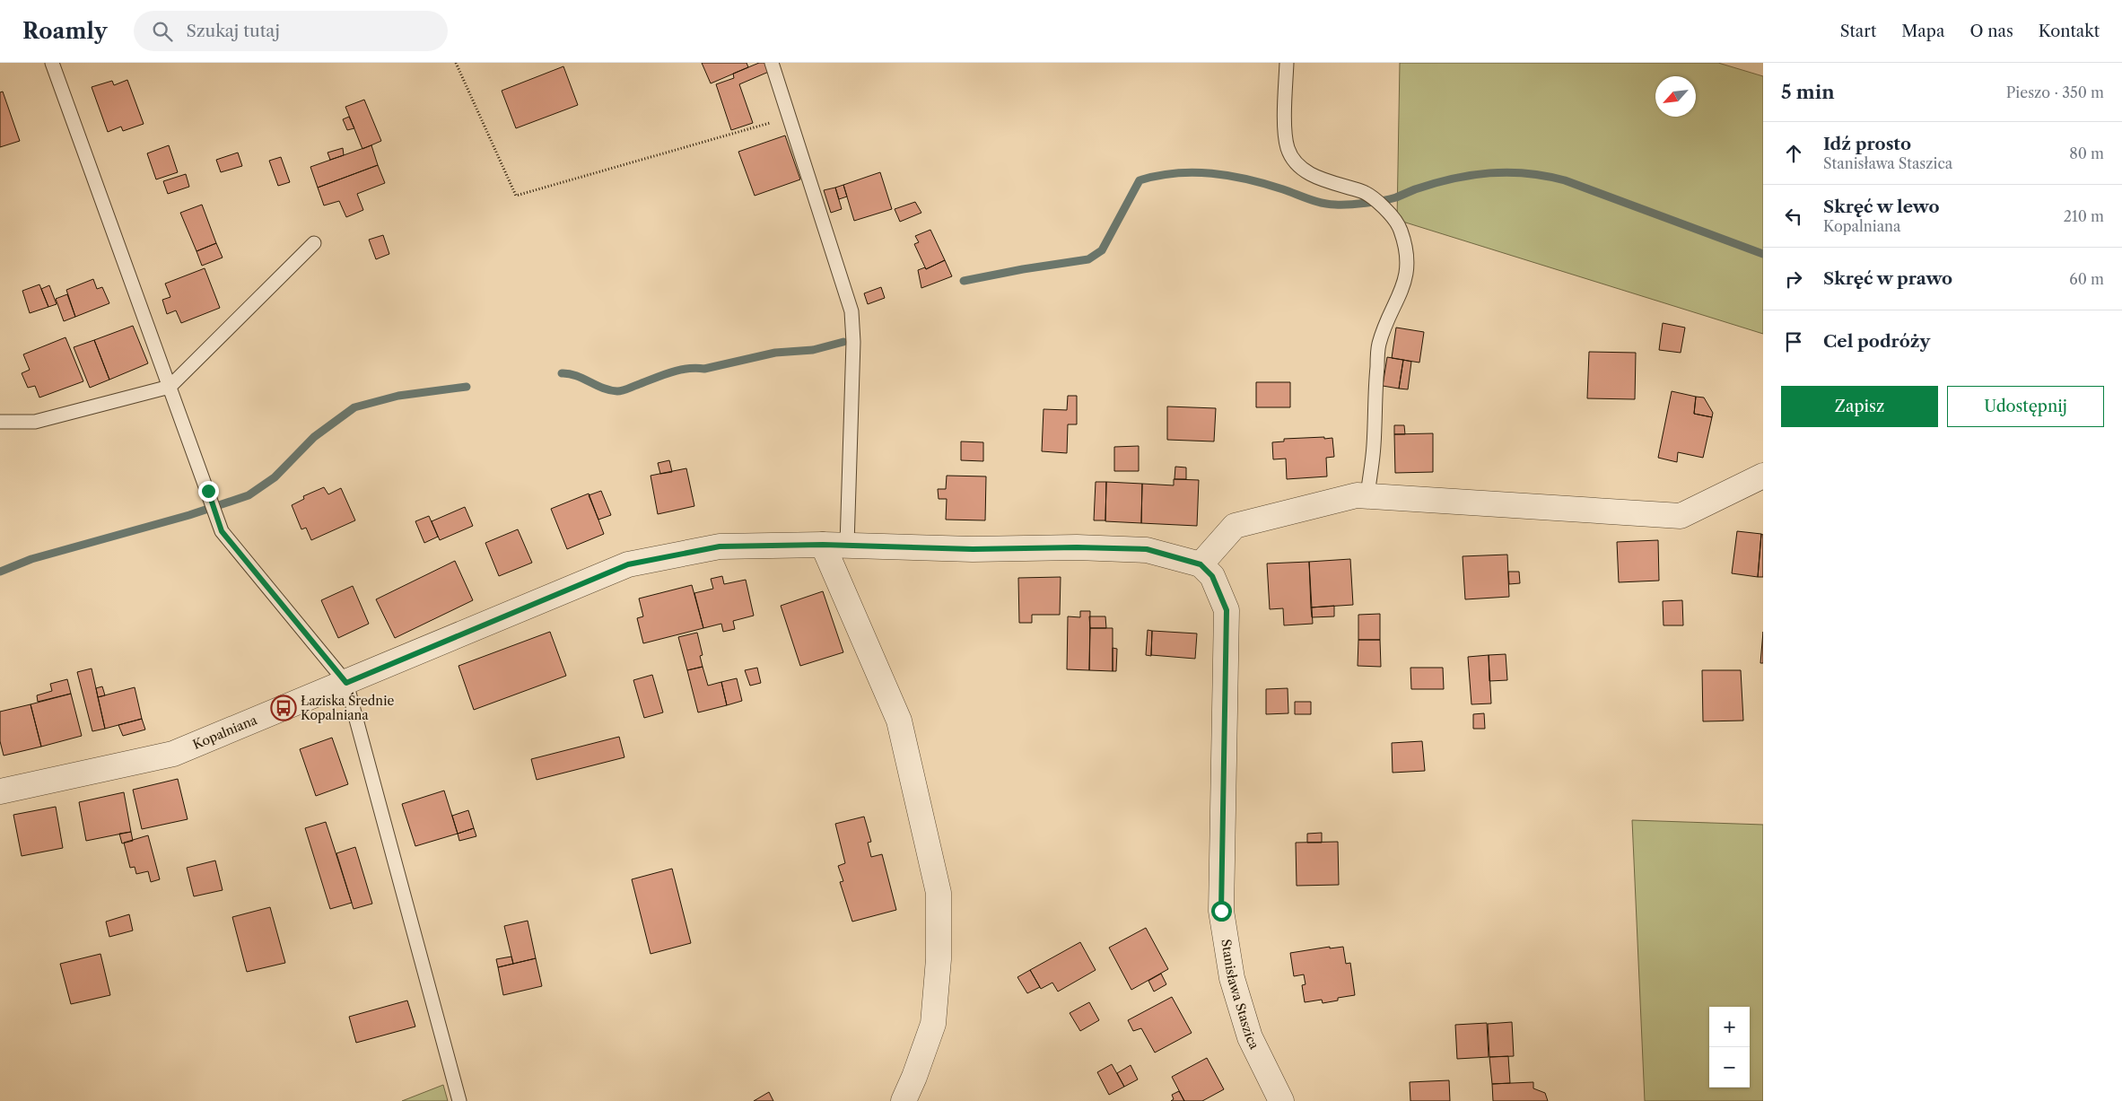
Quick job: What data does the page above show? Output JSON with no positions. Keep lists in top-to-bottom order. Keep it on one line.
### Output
{"streets":{"street":["Kopalniana","Stanisława Staszica"]},"crossings":[["Kopalniana","Stanisława Staszica"]],"places":{"bus stop":["Łaziska Średnie Kopalniana"]},"north":"bottom left","page":{"header":"Roamly","search":"Szukaj tutaj","nav":["Start","Mapa","O nas","Kontakt"],"heading":["5 min","Pieszo · 350 m"],"list":[["Idź prosto","Stanisława Staszica","80 m"],["Skręć w lewo","Kopalniana","210 m"],["Skręć w prawo","60 m"],"Cel podróży"],"buttons":["Zapisz","Udostępnij"],"map_buttons":["+","−"]}}
